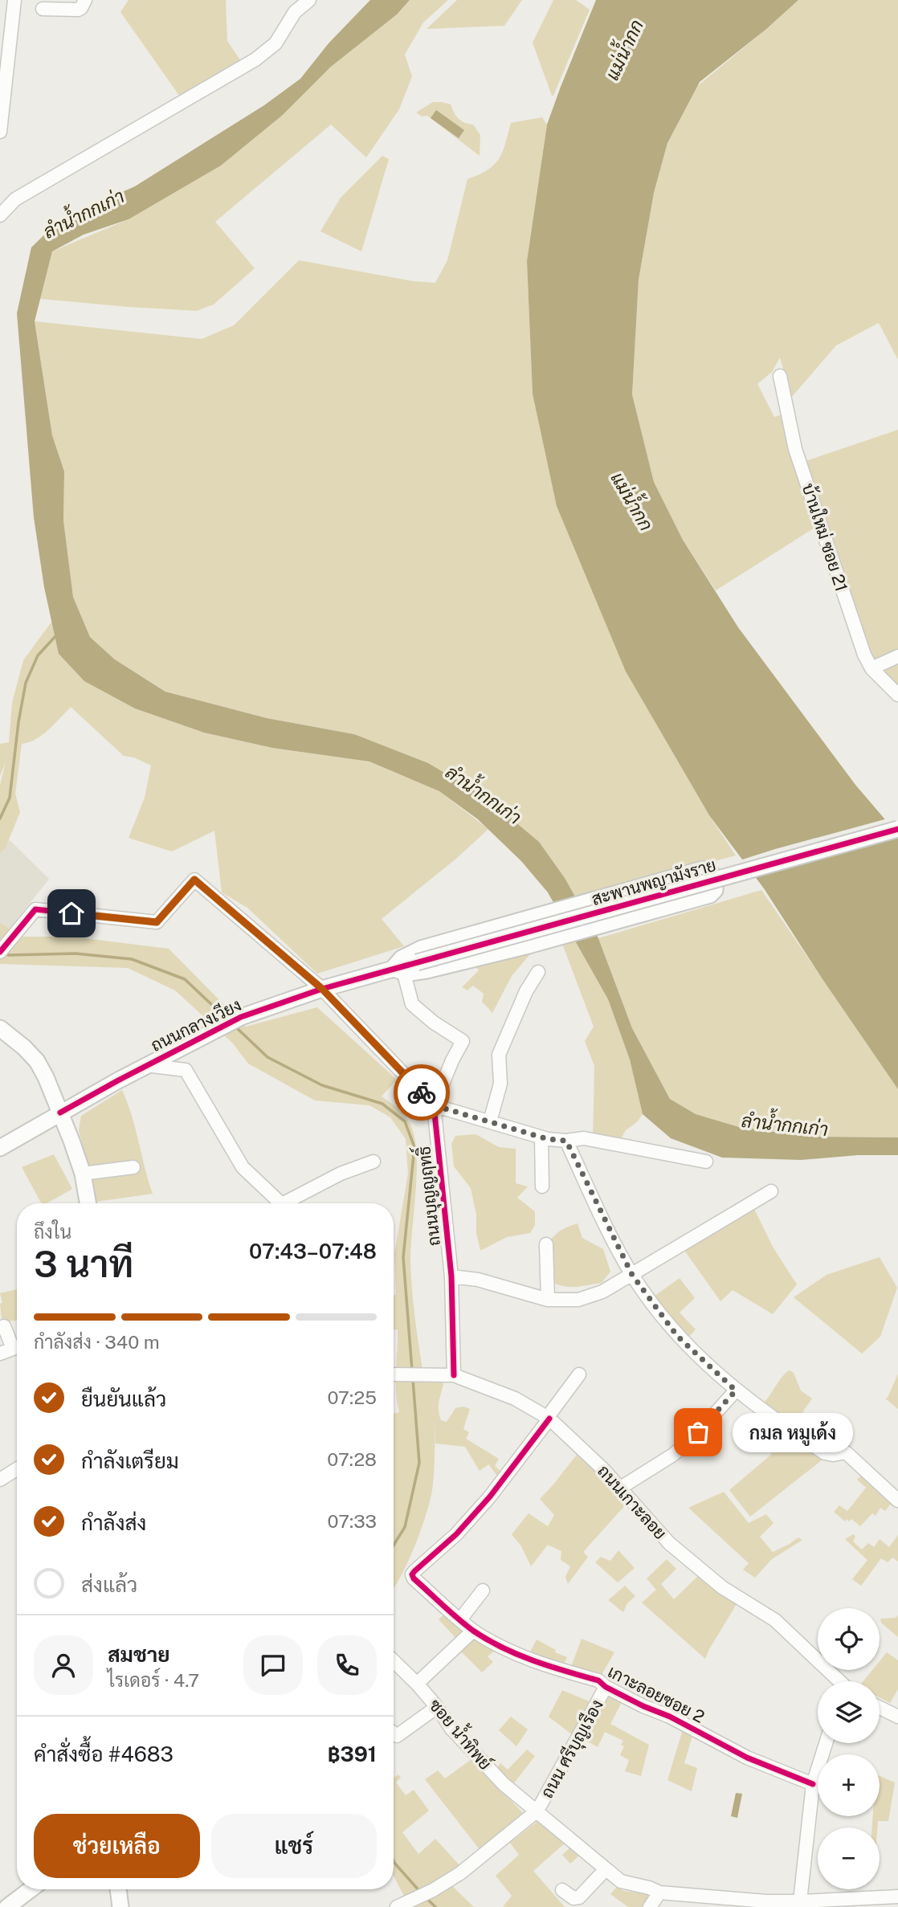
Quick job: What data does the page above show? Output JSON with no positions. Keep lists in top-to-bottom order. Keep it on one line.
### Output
{"streets":{"main road":["สะพานพญามังราย","ถนนกลางเวียง"],"street":["บ้านใหม่ ซอย 21","ถนนบุญญฤทธิ์","ถนนเกาะลอย","เกาะลอยซอย 2","ซอย น้ำทิพย์","ถนน ศรีบุญเรือง"]},"crossings":[["สะพานพญามังราย","ถนนกลางเวียง"],["ถนนบุญญฤทธิ์","ถนนเกาะลอย"],["ถนนเกาะลอย","เกาะลอยซอย 2"],["เกาะลอยซอย 2","ถนน ศรีบุญเรือง"],["ซอย น้ำทิพย์","ถนน ศรีบุญเรือง"]],"water":["แม่น้ำกก","ลำน้ำกกเก่า"],"places":["กมล หมูเด้ง"],"page":{"heading":["3 นาที","ถึงใน","07:43–07:48"],"panel":["สมชาย","ไรเดอร์ · 4.7","คำสั่งซื้อ #4683","฿391"],"bar":"กำลังส่ง · 340 m","list":[["ยืนยันแล้ว","07:25"],["กำลังเตรียม","07:28"],["กำลังส่ง","07:33"],"ส่งแล้ว"],"bubble":"กมล หมูเด้ง","map_buttons":["+","−"],"buttons":["ช่วยเหลือ","แชร์"]}}
